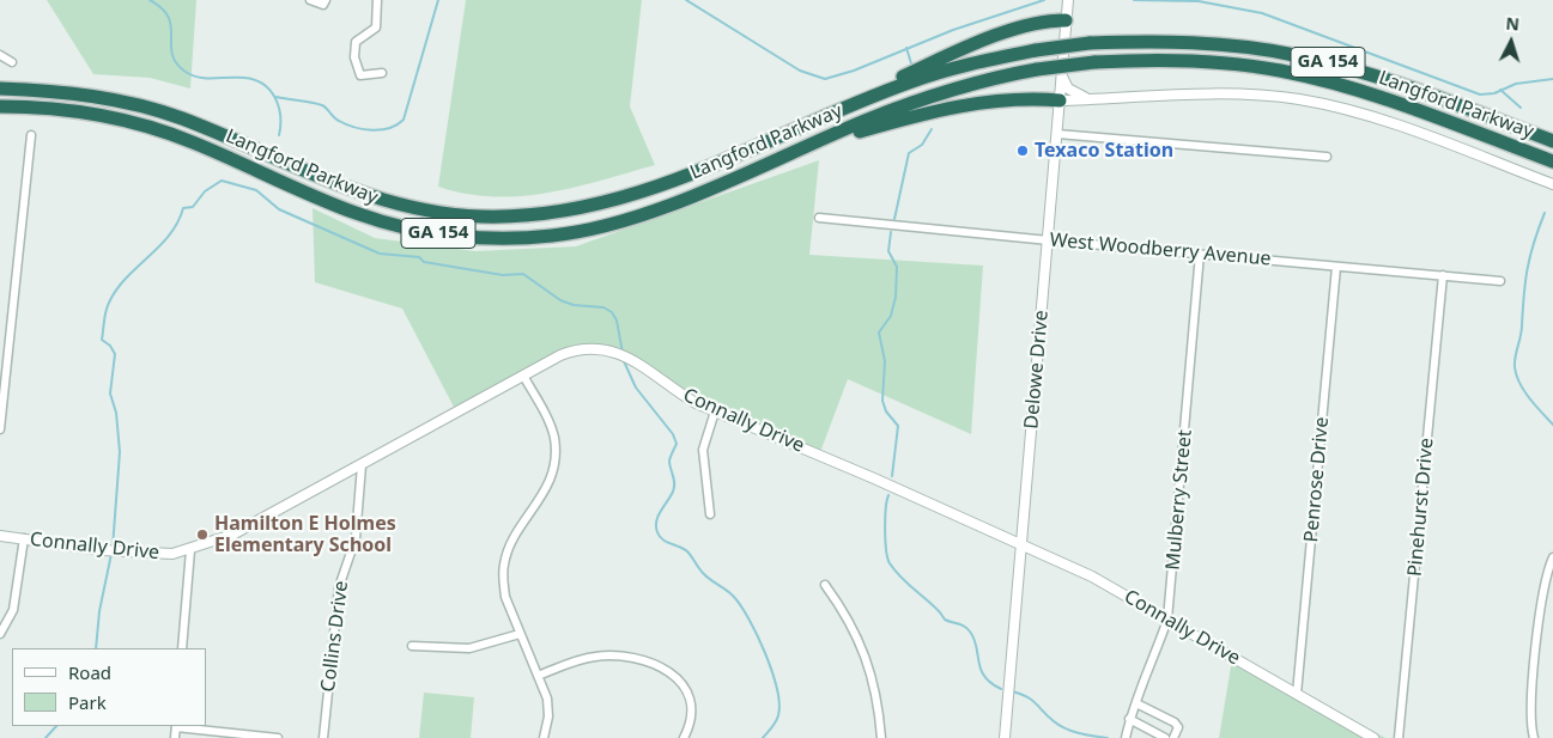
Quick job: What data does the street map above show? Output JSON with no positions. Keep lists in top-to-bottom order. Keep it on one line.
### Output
{"streets":{"highway":["GA 154","Langford Parkway"],"street":["West Woodberry Avenue","Delowe Drive","Connally Drive","Penrose Drive","Mulberry Street","Pinehurst Drive","Collins Drive"]},"crossings":[["West Woodberry Avenue","Delowe Drive"],["West Woodberry Avenue","Penrose Drive"],["West Woodberry Avenue","Mulberry Street"],["West Woodberry Avenue","Pinehurst Drive"],["Delowe Drive","Connally Drive"],["Connally Drive","Penrose Drive"],["Connally Drive","Mulberry Street"],["Connally Drive","Collins Drive"]],"places":["Texaco Station","Hamilton E Holmes Elementary School"],"legend":["Road","Park"],"north":"top"}
